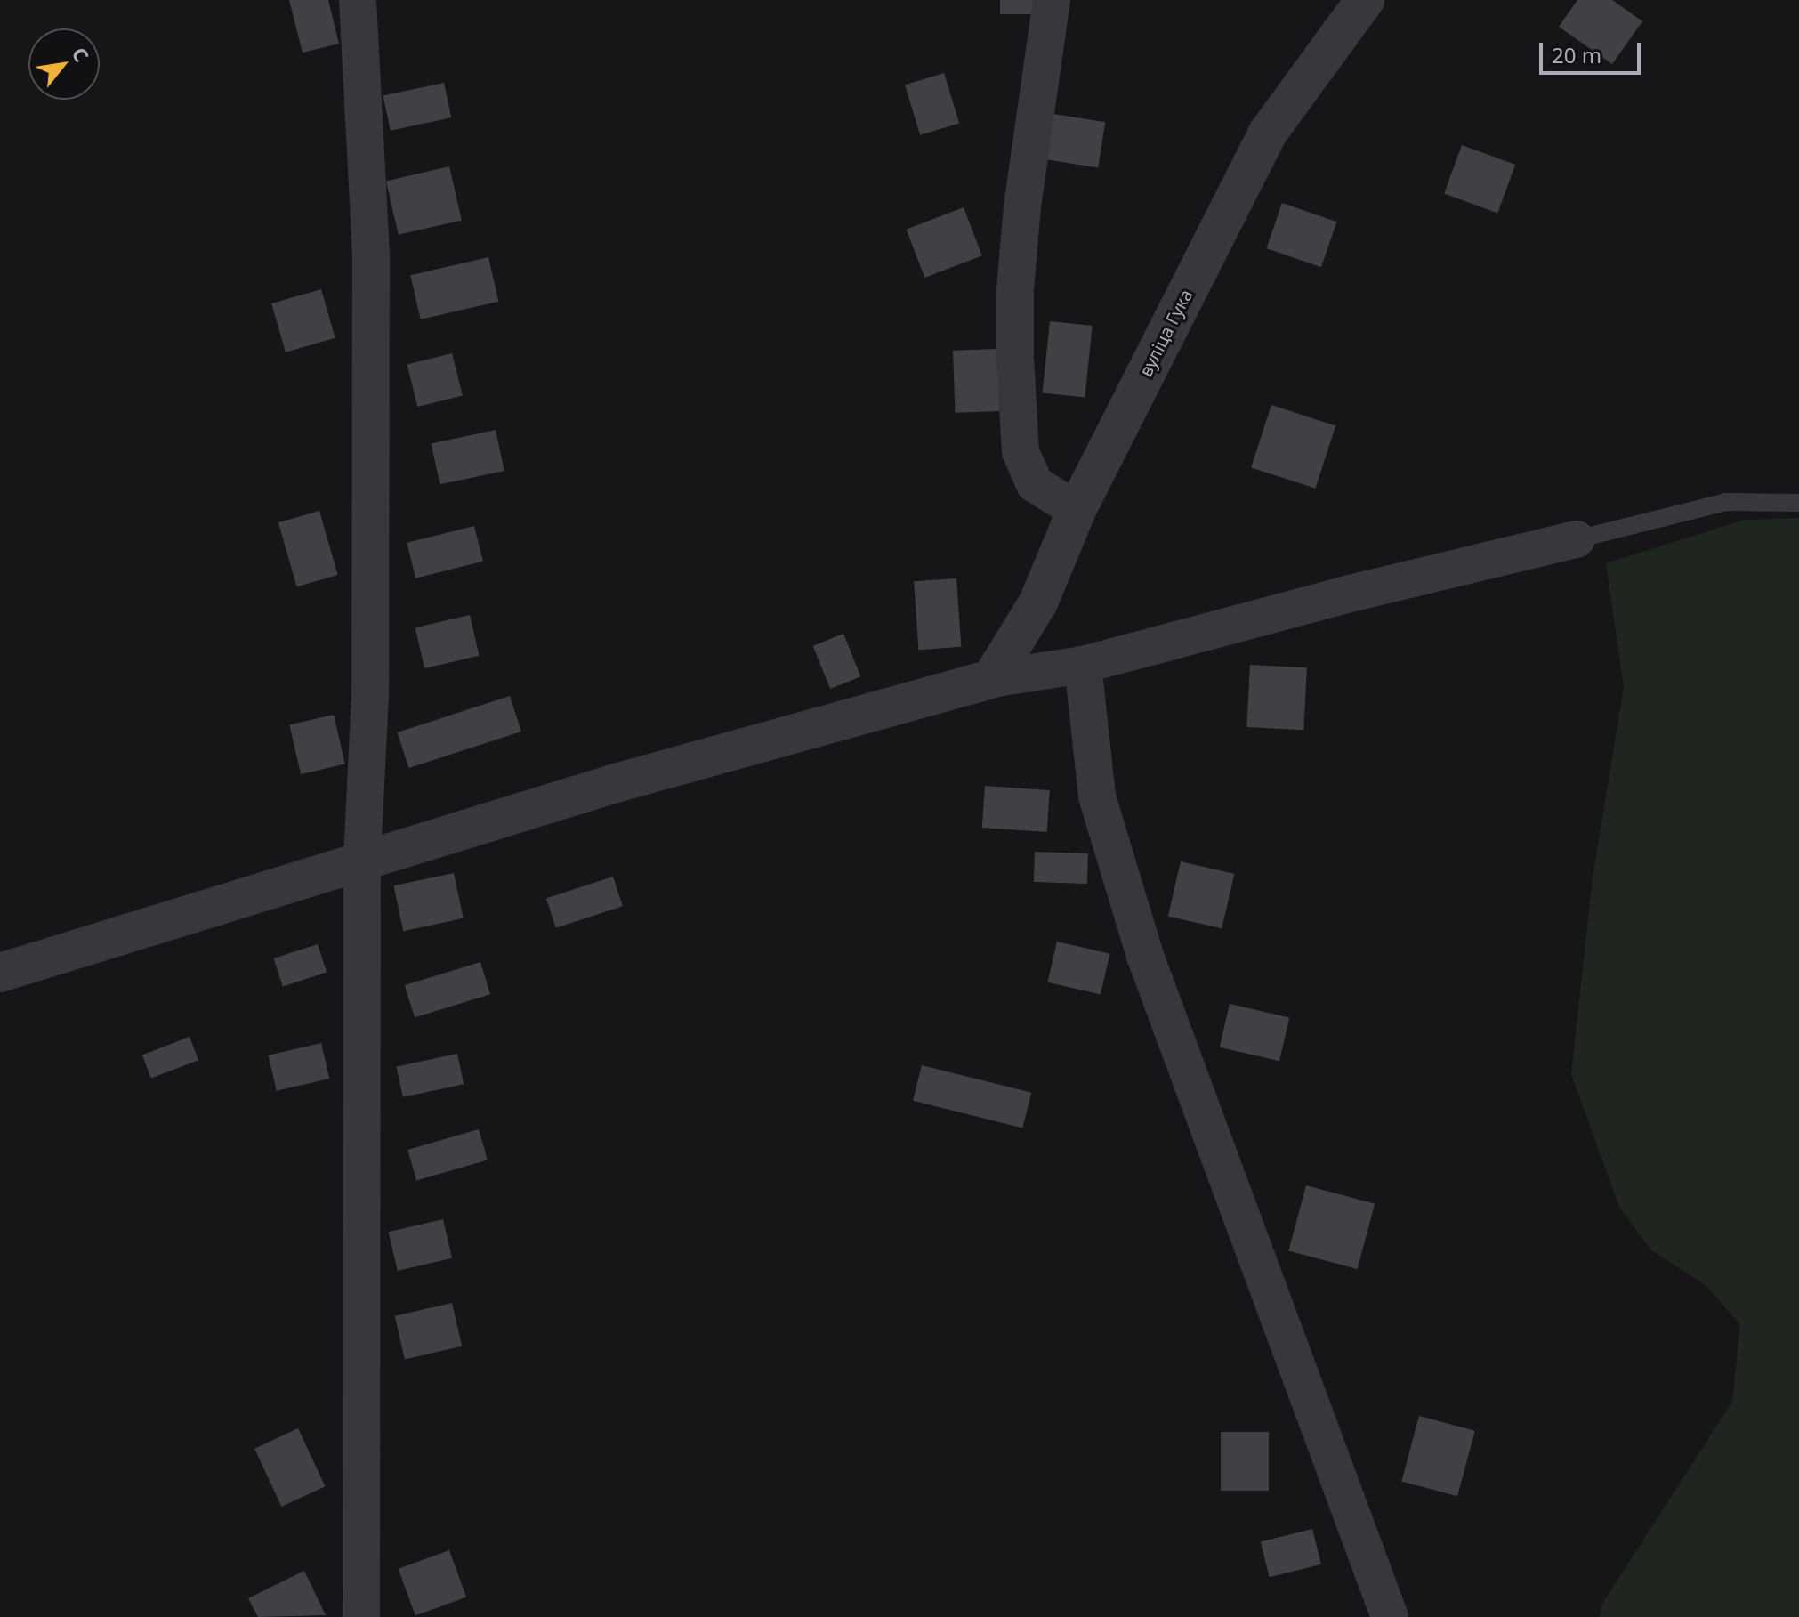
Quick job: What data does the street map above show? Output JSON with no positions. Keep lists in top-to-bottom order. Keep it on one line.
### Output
{"streets":{"street":["вуліца Гука"]},"scale_bar":"20 m","north":"top right"}
